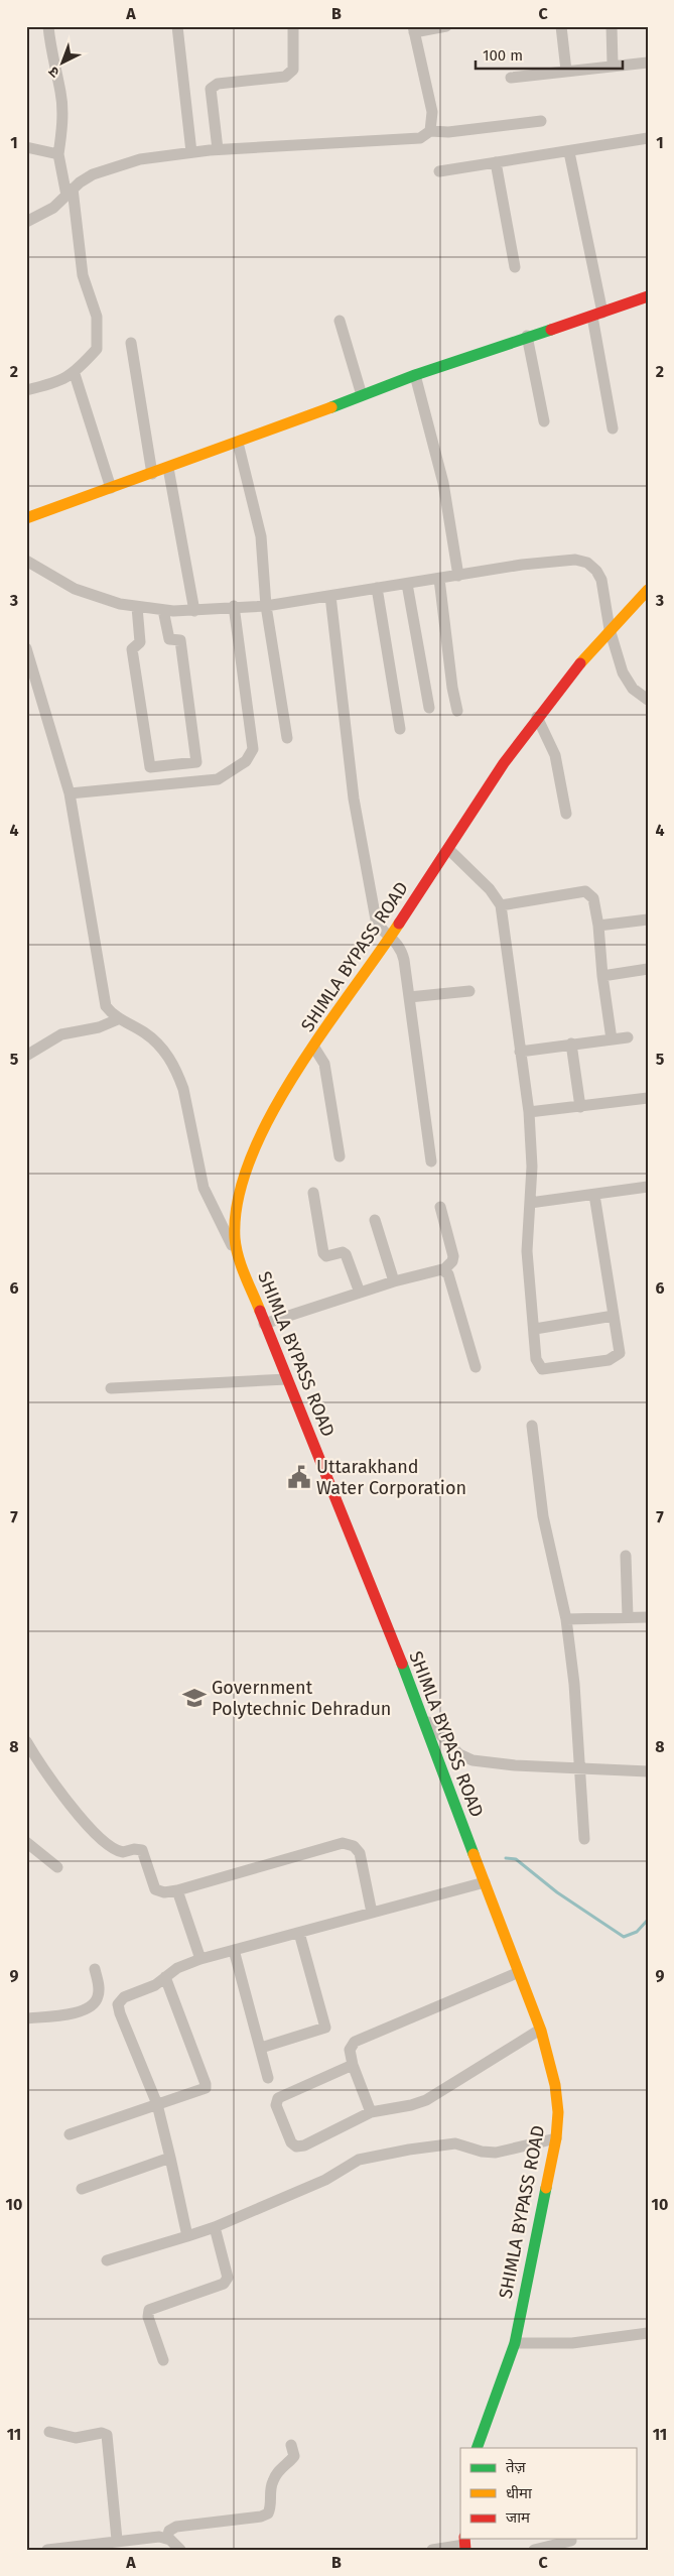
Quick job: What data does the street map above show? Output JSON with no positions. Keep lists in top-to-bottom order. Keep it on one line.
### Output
{"streets":{"main road":["SHIMLA BYPASS ROAD"]},"places":{"public building":["Uttarakhand Water Corporation"],"school or university":["Government Polytechnic Dehradun"]},"legend":["तेज़","धीमा","जाम"],"scale_bar":"100 m","north":"bottom left","grid":{"columns":["A","B","C"],"rows":["1","2","3","4","5","6","7","8","9","10","11"]}}
